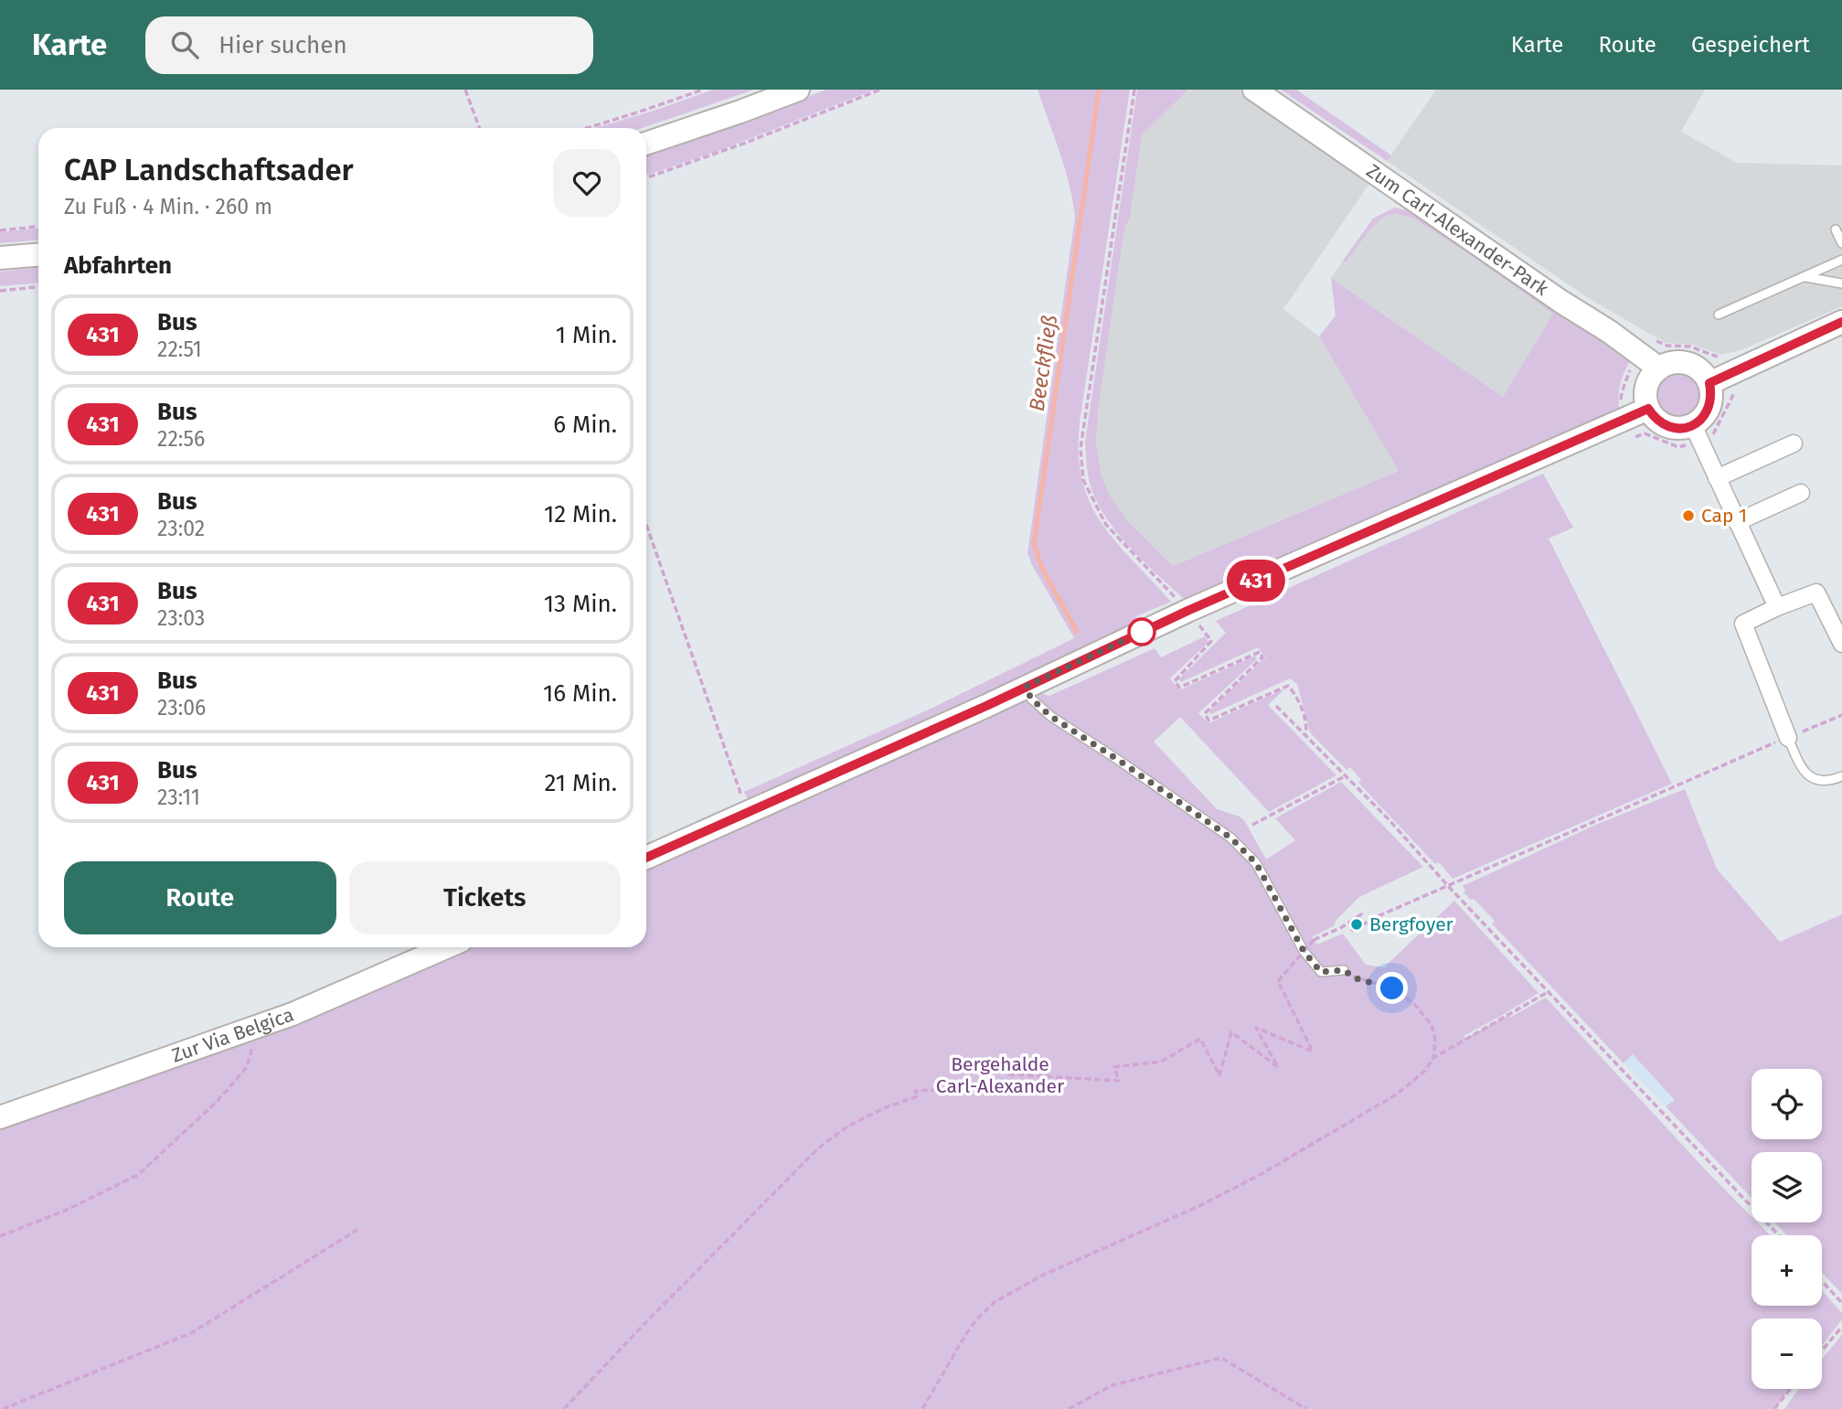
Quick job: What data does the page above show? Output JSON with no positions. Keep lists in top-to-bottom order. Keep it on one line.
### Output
{"streets":{"street":["Zum Carl-Alexander-Park","Zur Via Belgica"]},"water":["Beeckfließ"],"parks":["Bergehalde Carl-Alexander"],"places":["Cap 1","Bergfoyer"],"lines":["bus line 431"],"page":{"header":"Karte","search":"Hier suchen","nav":["Karte","Route","Gespeichert"],"on_map":"431","heading":[["CAP Landschaftsader","Zu Fuß · 4 Min. · 260 m"],"Abfahrten"],"list":[{"mark":"431","name":"Bus","note":"22:51","value":"1 Min."},{"mark":"431","name":"Bus","note":"22:56","value":"6 Min."},{"mark":"431","name":"Bus","note":"23:02","value":"12 Min."},{"mark":"431","name":"Bus","note":"23:03","value":"13 Min."},{"mark":"431","name":"Bus","note":"23:06","value":"16 Min."},{"mark":"431","name":"Bus","note":"23:11","value":"21 Min."}],"buttons":["Route","Tickets"],"map_buttons":["+","−"]}}
